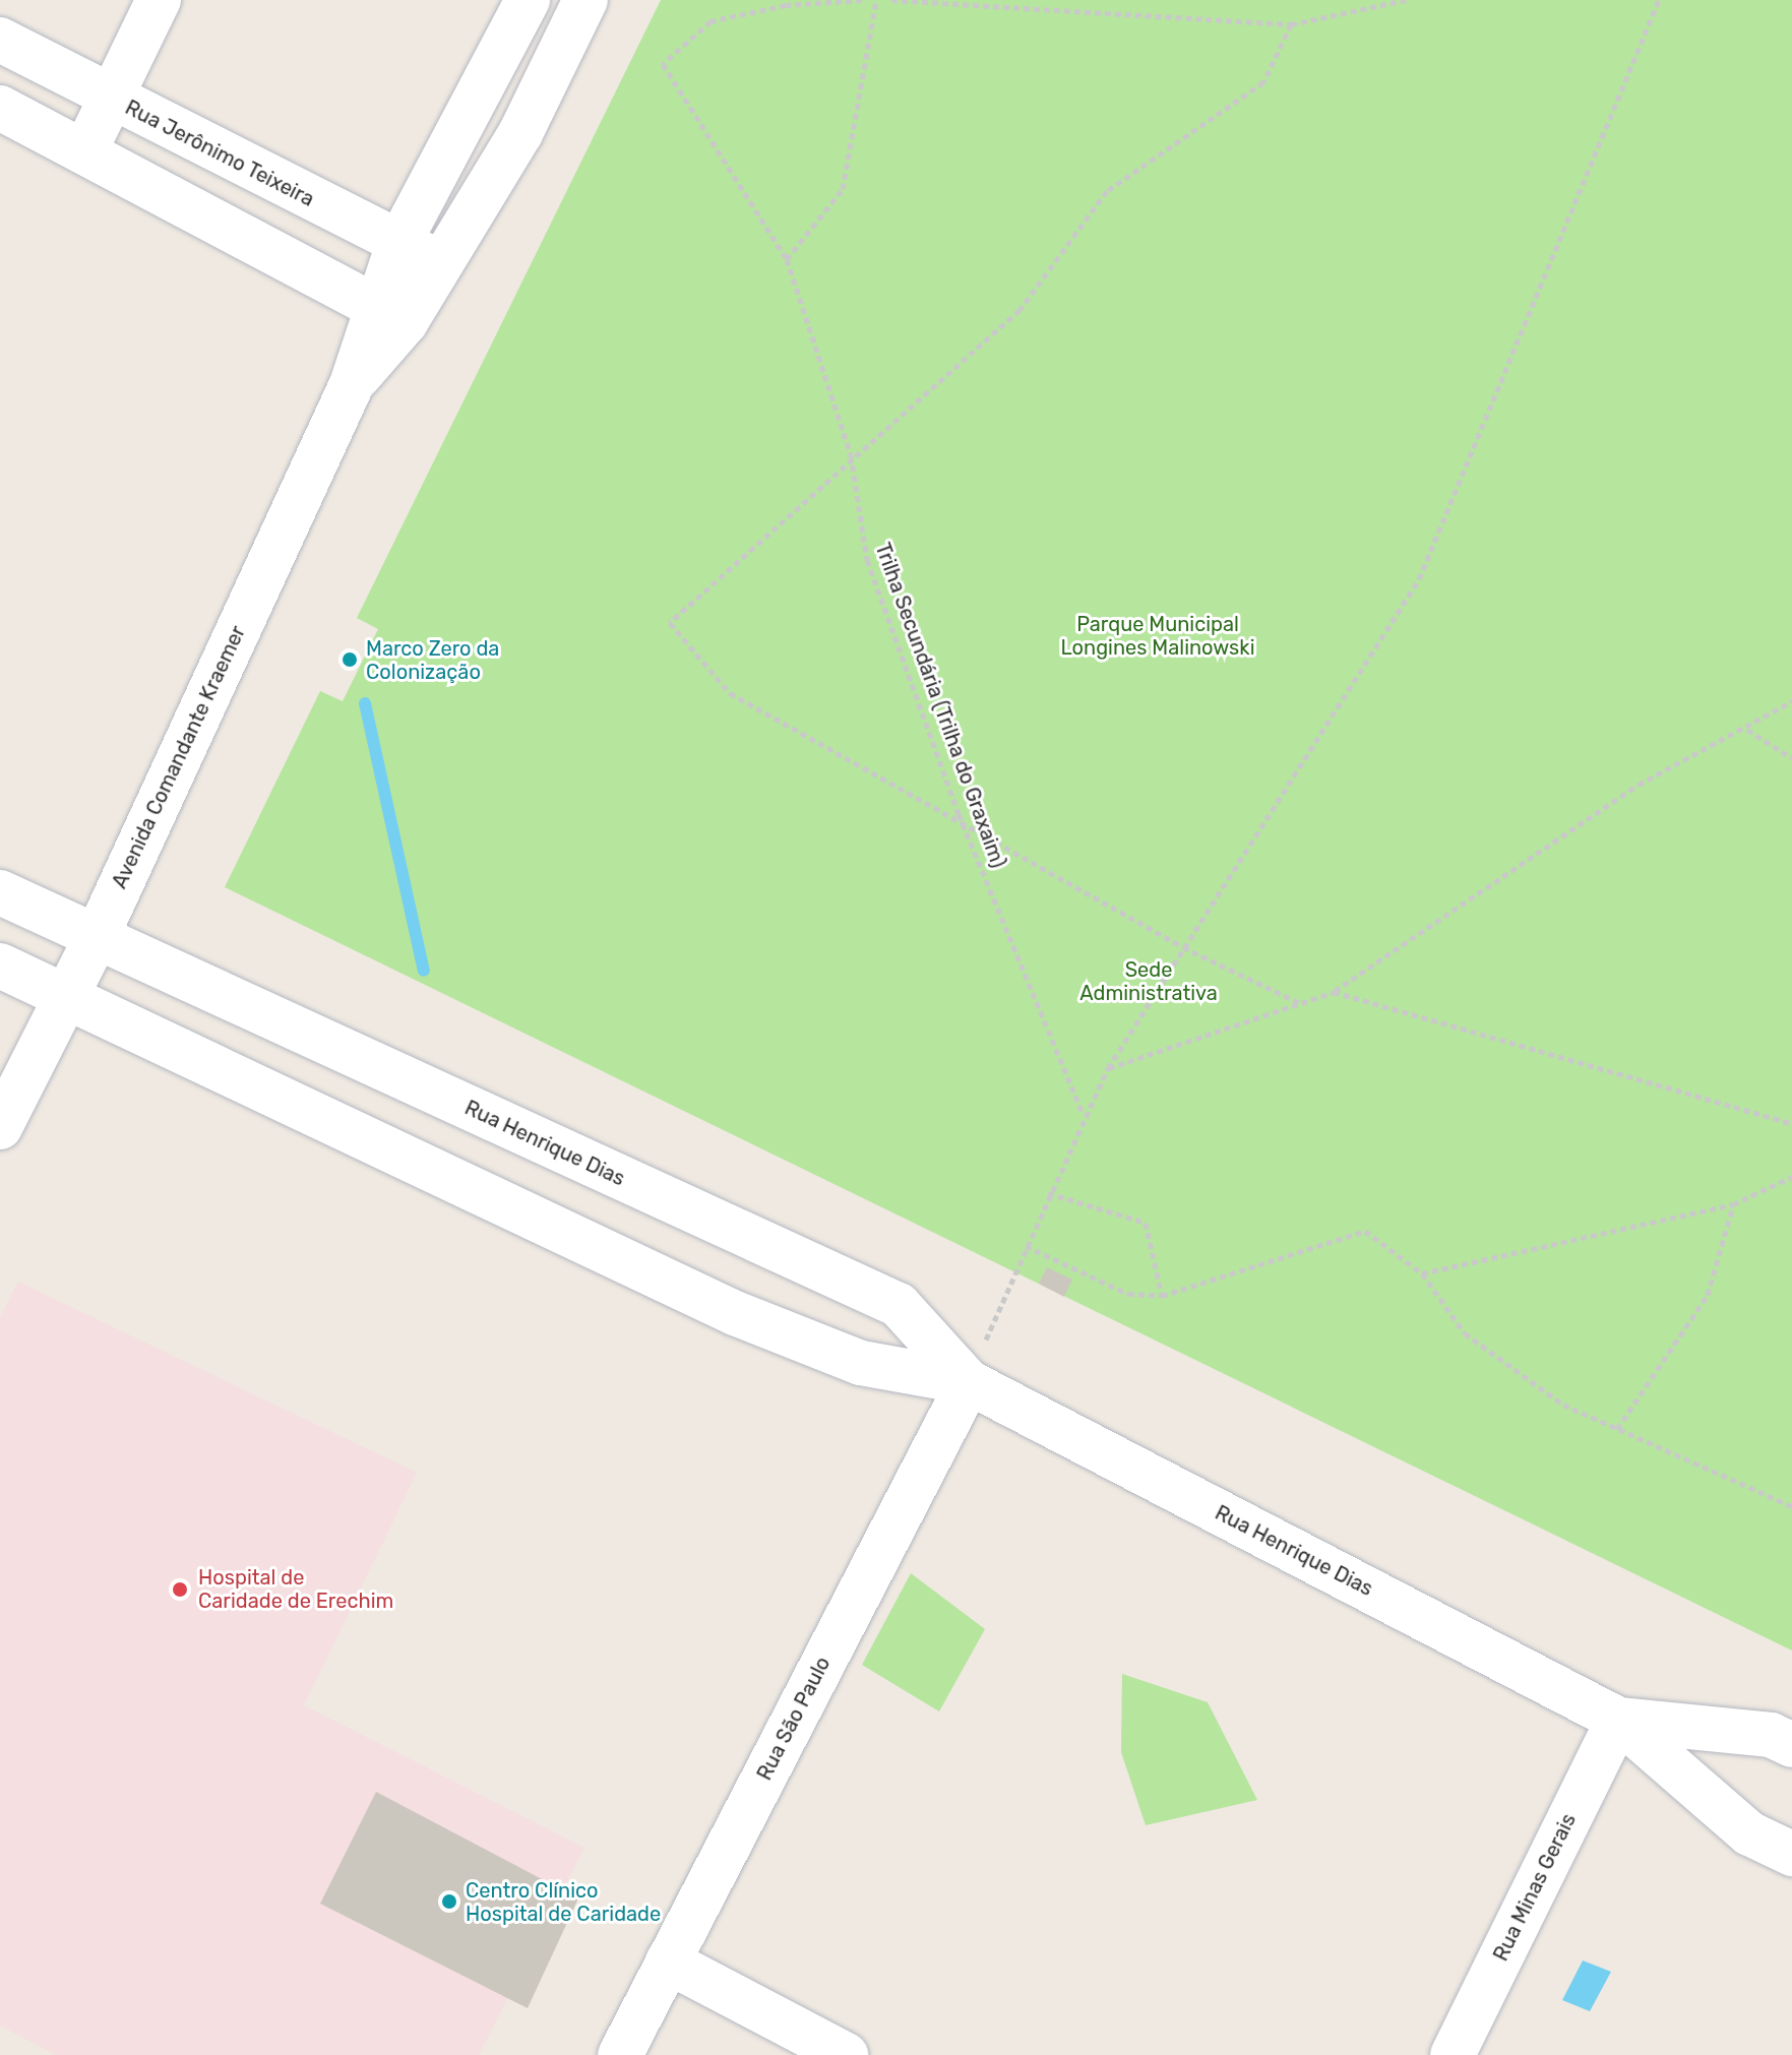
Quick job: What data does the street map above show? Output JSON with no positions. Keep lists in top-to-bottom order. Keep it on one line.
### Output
{"streets":{"street":["Rua Jerônimo Teixeira","Avenida Comandante Kraemer","Rua Henrique Dias","Rua São Paulo","Rua Minas Gerais"],"path":["Trilha Secundária (Trilha do Graxaim)"]},"crossings":[["Rua Jerônimo Teixeira","Avenida Comandante Kraemer"],["Avenida Comandante Kraemer","Rua Henrique Dias"],["Rua Henrique Dias","Rua São Paulo"],["Rua Henrique Dias","Rua Minas Gerais"]],"parks":["Parque Municipal Longines Malinowski","Sede Administrativa"],"places":["Marco Zero da Colonização","Hospital de Caridade de Erechim","Centro Clínico Hospital de Caridade"]}
